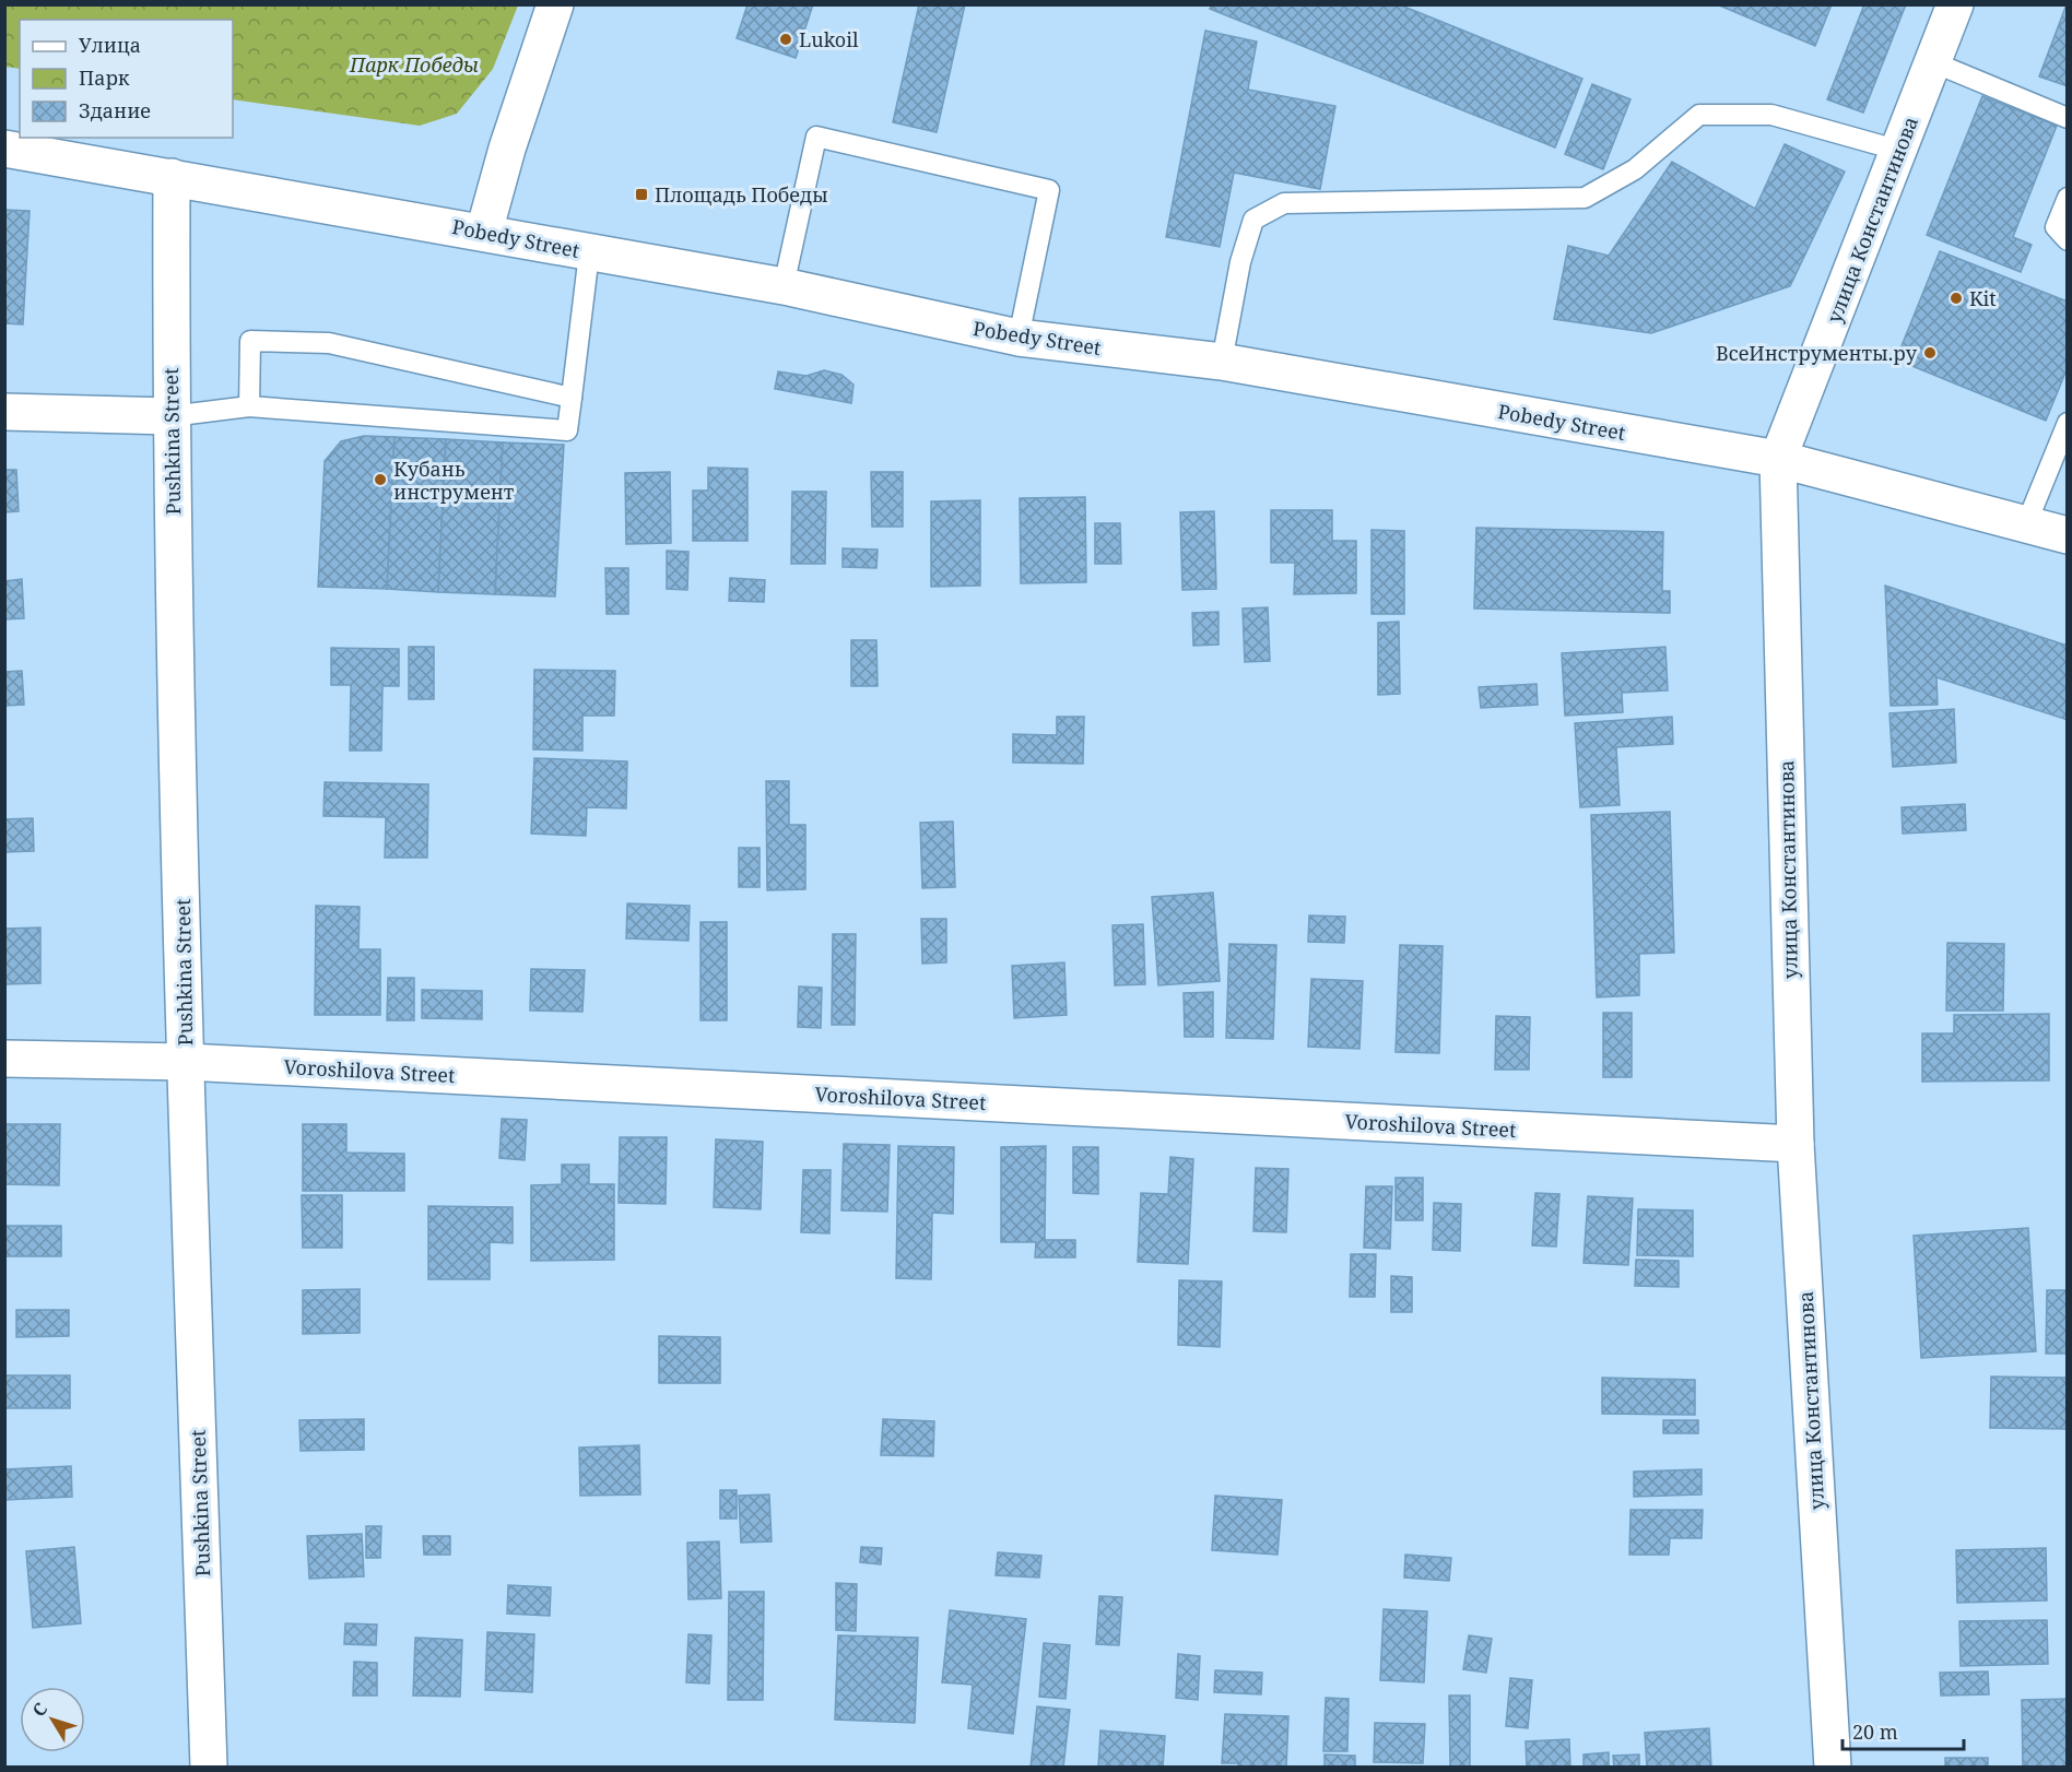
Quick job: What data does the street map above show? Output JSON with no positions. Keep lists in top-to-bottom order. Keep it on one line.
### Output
{"streets":{"street":["улица Константинова","Pobedy Street","Pushkina Street","Voroshilova Street"]},"crossings":[["улица Константинова","Pobedy Street"],["улица Константинова","Voroshilova Street"],["Pobedy Street","Pushkina Street"],["Pushkina Street","Voroshilova Street"]],"parks":["Парк Победы"],"places":{"other":["Lukoil","Kit","ВсеИнструменты.ру","Кубань инструмент"],"transit":["Площадь Победы"]},"legend":["Улица","Парк","Здание"],"scale_bar":"20 m","north":"top left"}
